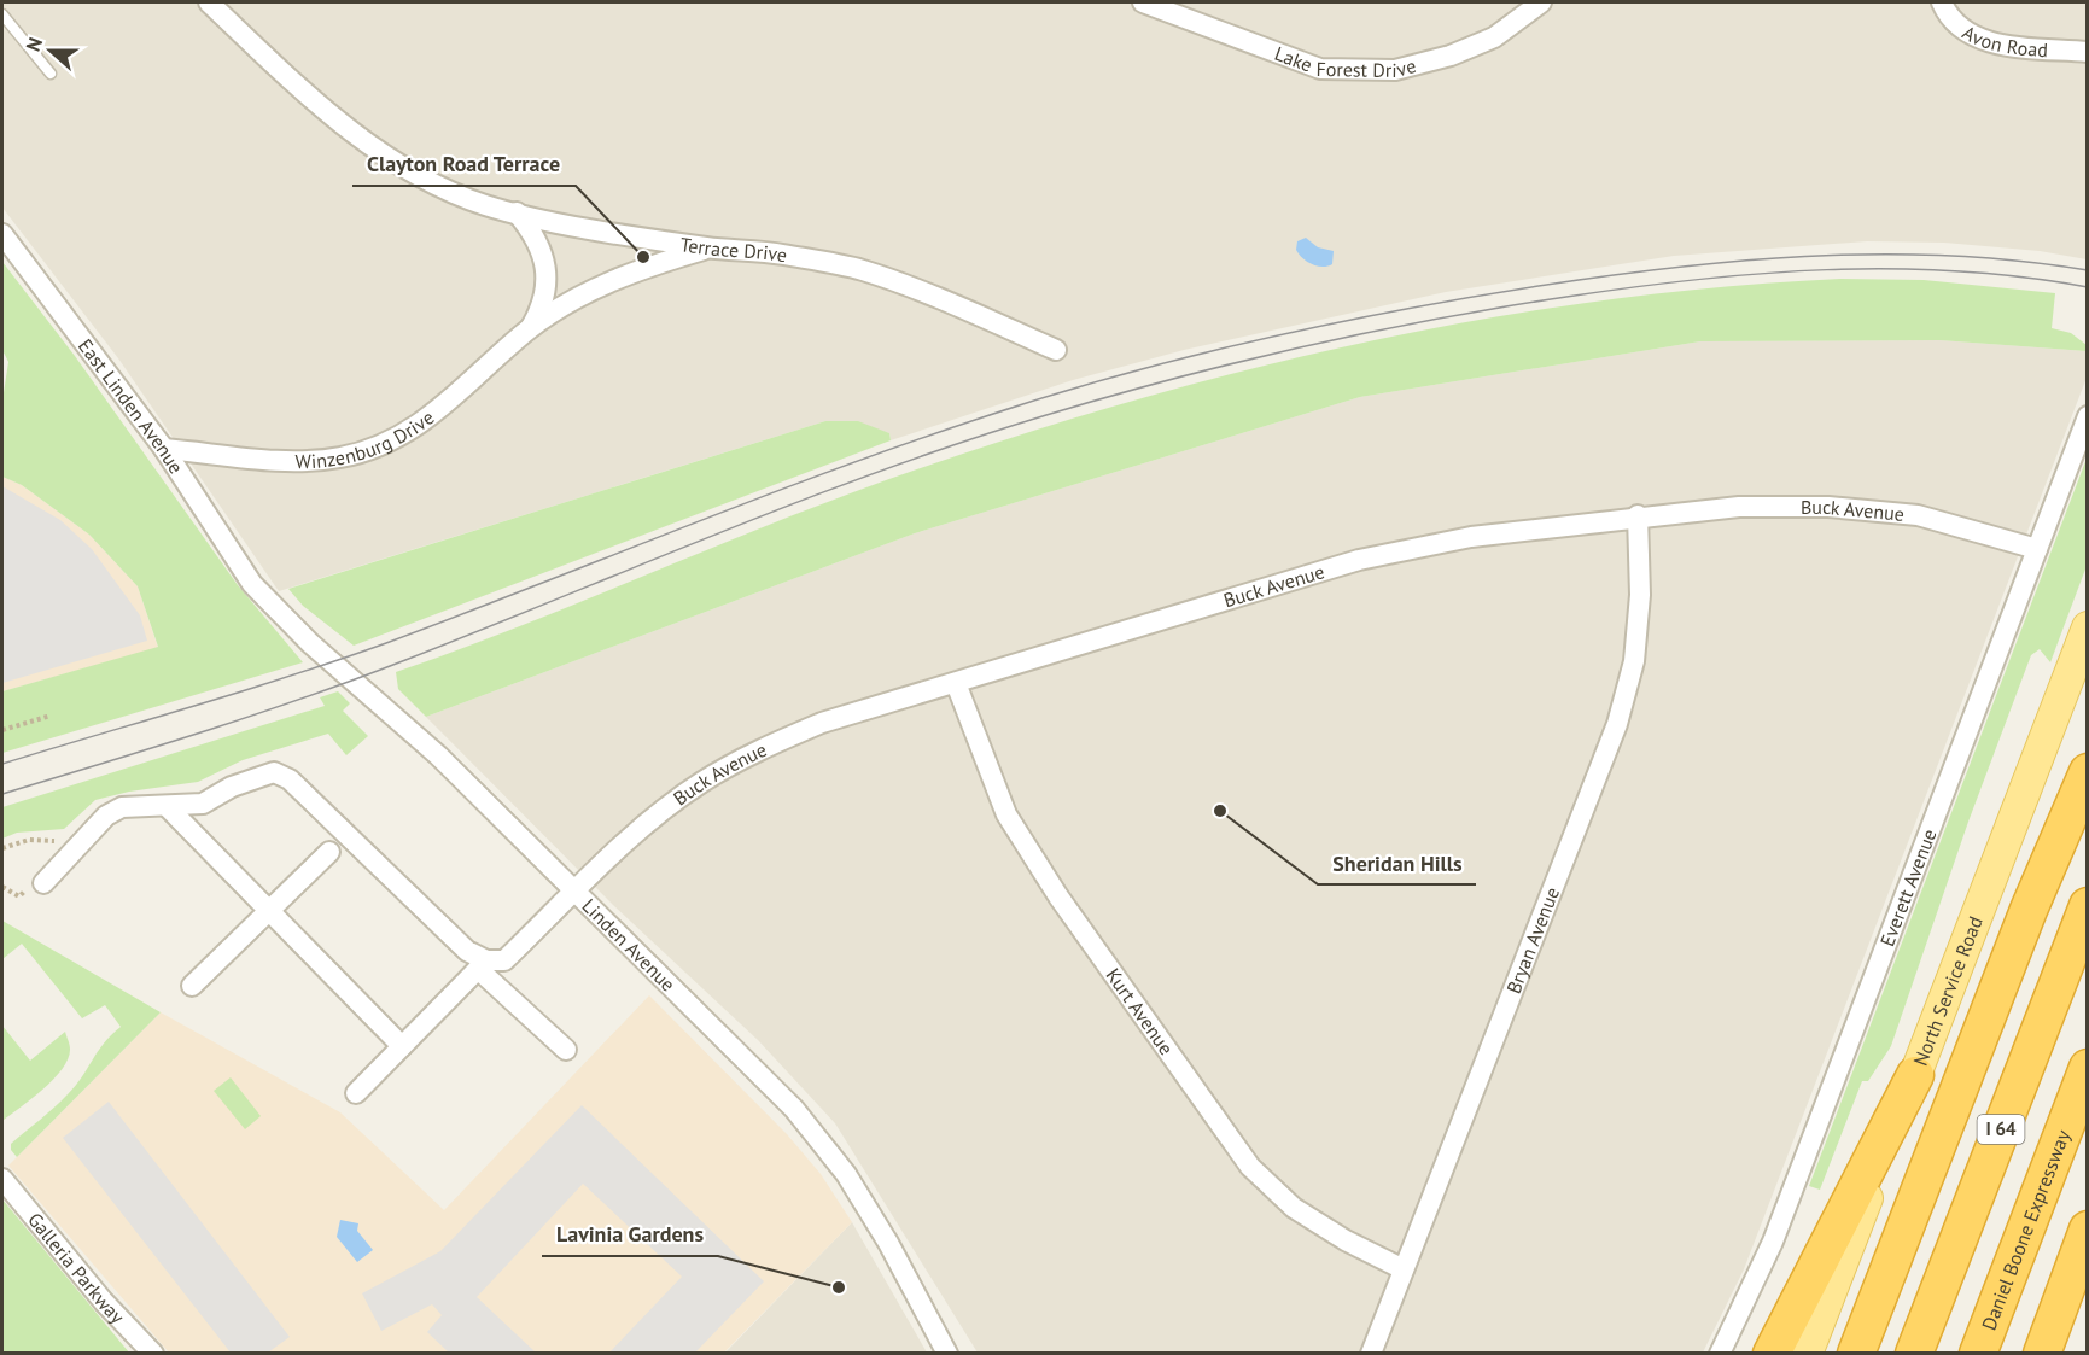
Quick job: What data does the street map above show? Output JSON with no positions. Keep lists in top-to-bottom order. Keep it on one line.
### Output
{"streets":{"highway":["I 64","Daniel Boone Expressway"],"main road":["North Service Road"],"street":["Avon Road","Lake Forest Drive","Terrace Drive","East Linden Avenue","Winzenburg Drive","Buck Avenue","Everett Avenue","Bryan Avenue","Linden Avenue","Kurt Avenue","Galleria Parkway"]},"crossings":[["Terrace Drive","Winzenburg Drive"],["East Linden Avenue","Winzenburg Drive"],["East Linden Avenue","Linden Avenue"],["Buck Avenue","Everett Avenue"],["Buck Avenue","Bryan Avenue"],["Buck Avenue","Linden Avenue"],["Buck Avenue","Kurt Avenue"],["Bryan Avenue","Kurt Avenue"]],"places":["Clayton Road Terrace","Sheridan Hills","Lavinia Gardens"],"north":"left"}
